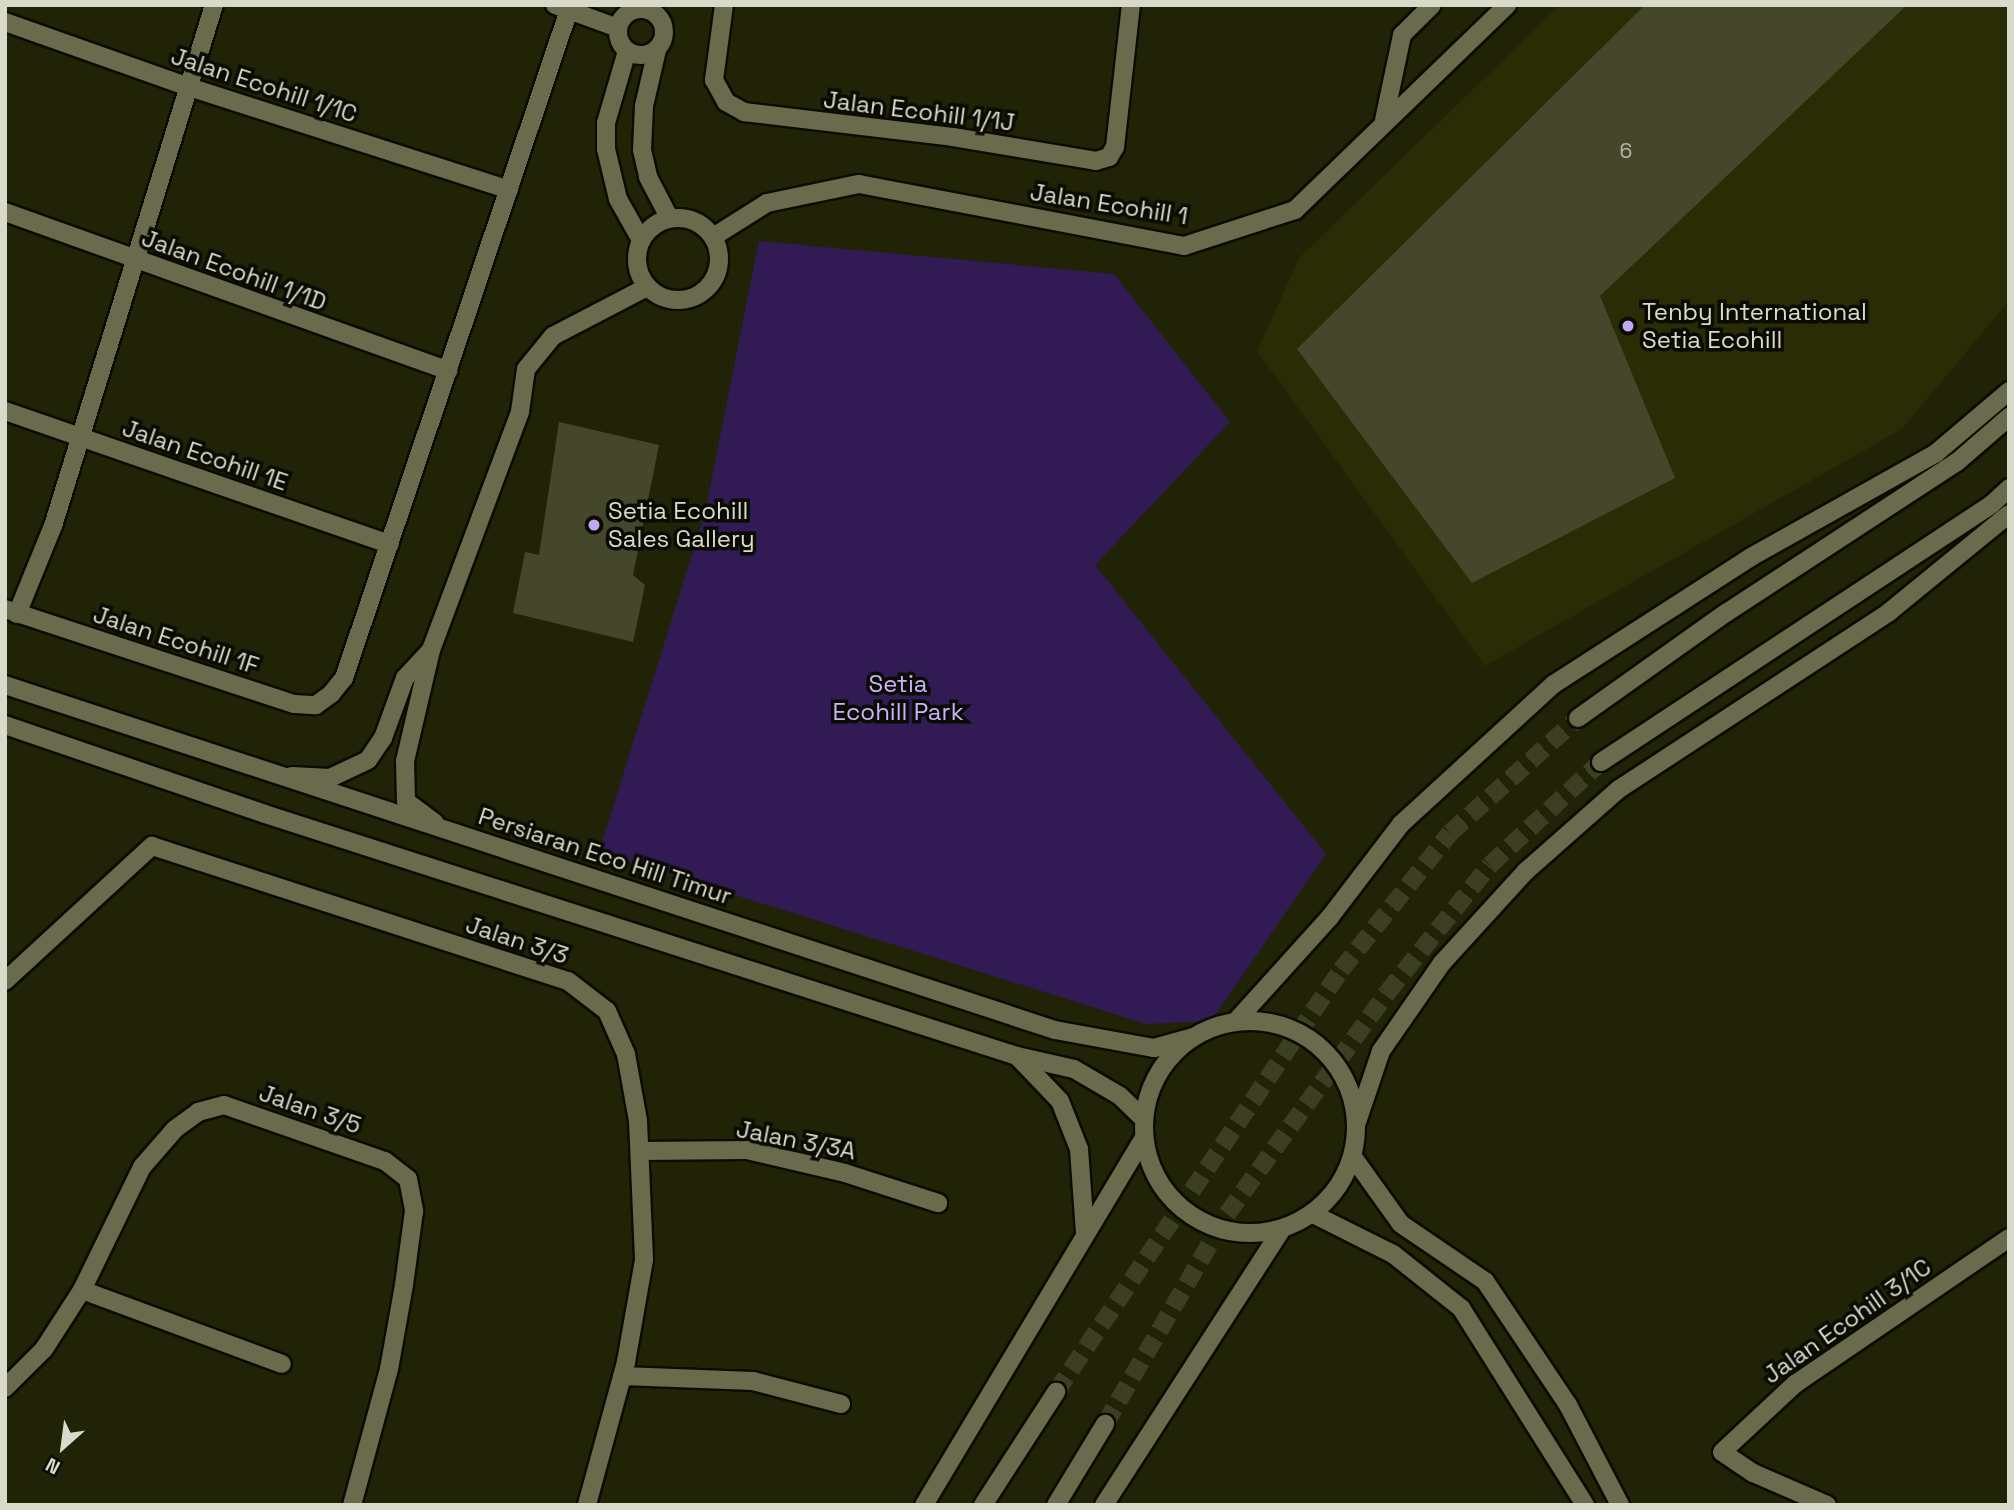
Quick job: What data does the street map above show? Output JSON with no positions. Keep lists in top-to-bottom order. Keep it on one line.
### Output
{"streets":{"street":["Jalan Ecohill 1/1C","Jalan Ecohill 1/1J","Jalan Ecohill 1","Jalan Ecohill 1/1D","Jalan Ecohill 1E","Jalan Ecohill 1F","Persiaran Eco Hill Timur","Jalan 3/3","Jalan 3/5","Jalan 3/3A","Jalan Ecohill 3/1C"]},"crossings":[["Jalan Ecohill 1E","Jalan Ecohill 1F"],["Jalan 3/3","Jalan 3/3A"]],"parks":["Setia Ecohill Park"],"places":["Tenby International Setia Ecohill","Setia Ecohill Sales Gallery"],"house_numbers":["6"],"north":"bottom left"}
